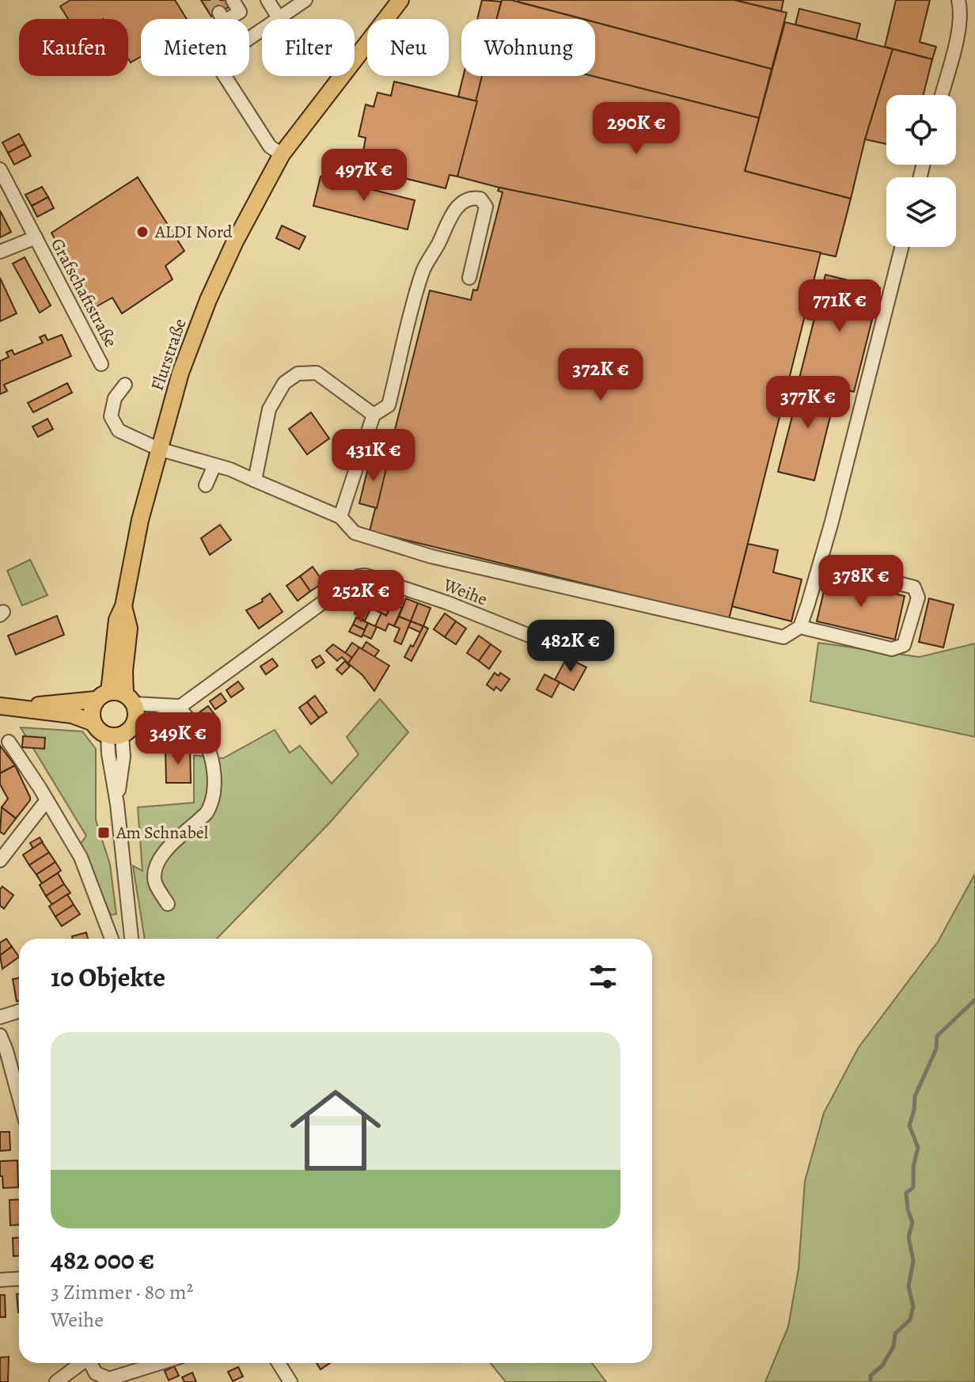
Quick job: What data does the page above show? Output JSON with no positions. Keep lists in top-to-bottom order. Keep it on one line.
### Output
{"streets":{"main road":["Flurstraße"],"street":["Grafschaftstraße","Weihe"]},"crossings":[["Flurstraße","Weihe"]],"places":{"other":["ALDI Nord"],"transit":["Am Schnabel"]},"page":{"chip":["Kaufen","Mieten","Filter","Neu","Wohnung"],"price":["290K €","497K €","771K €","372K €","377K €","431K €","378K €","252K €","482K €","349K €"],"heading":"10 Objekte","list":[{"name":"482 000 €","note":"3 Zimmer · 80 m² · Weihe"}]}}
